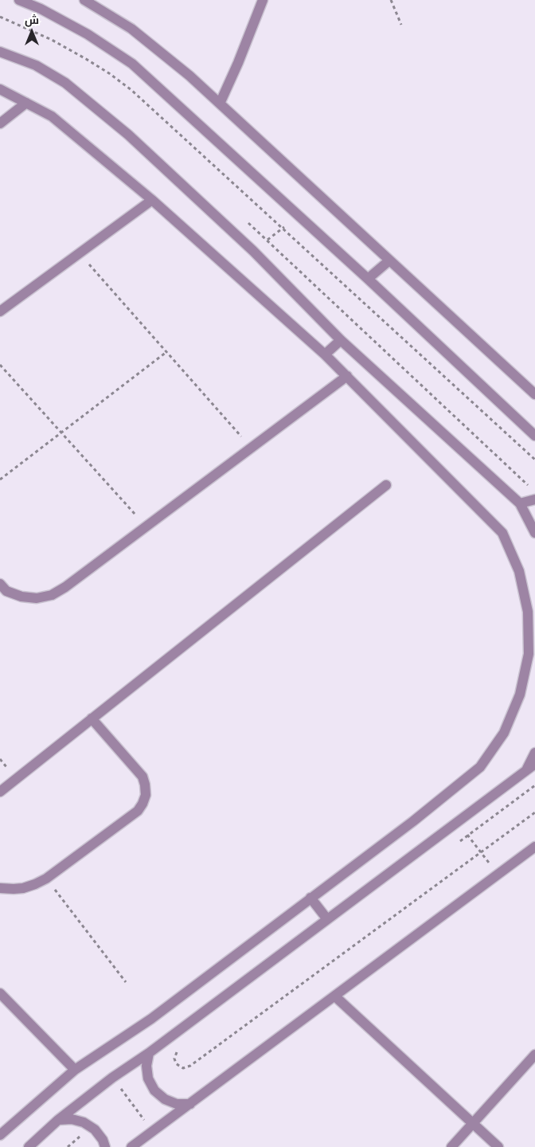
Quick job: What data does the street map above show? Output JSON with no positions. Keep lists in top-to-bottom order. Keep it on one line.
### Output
{"north":"top"}
